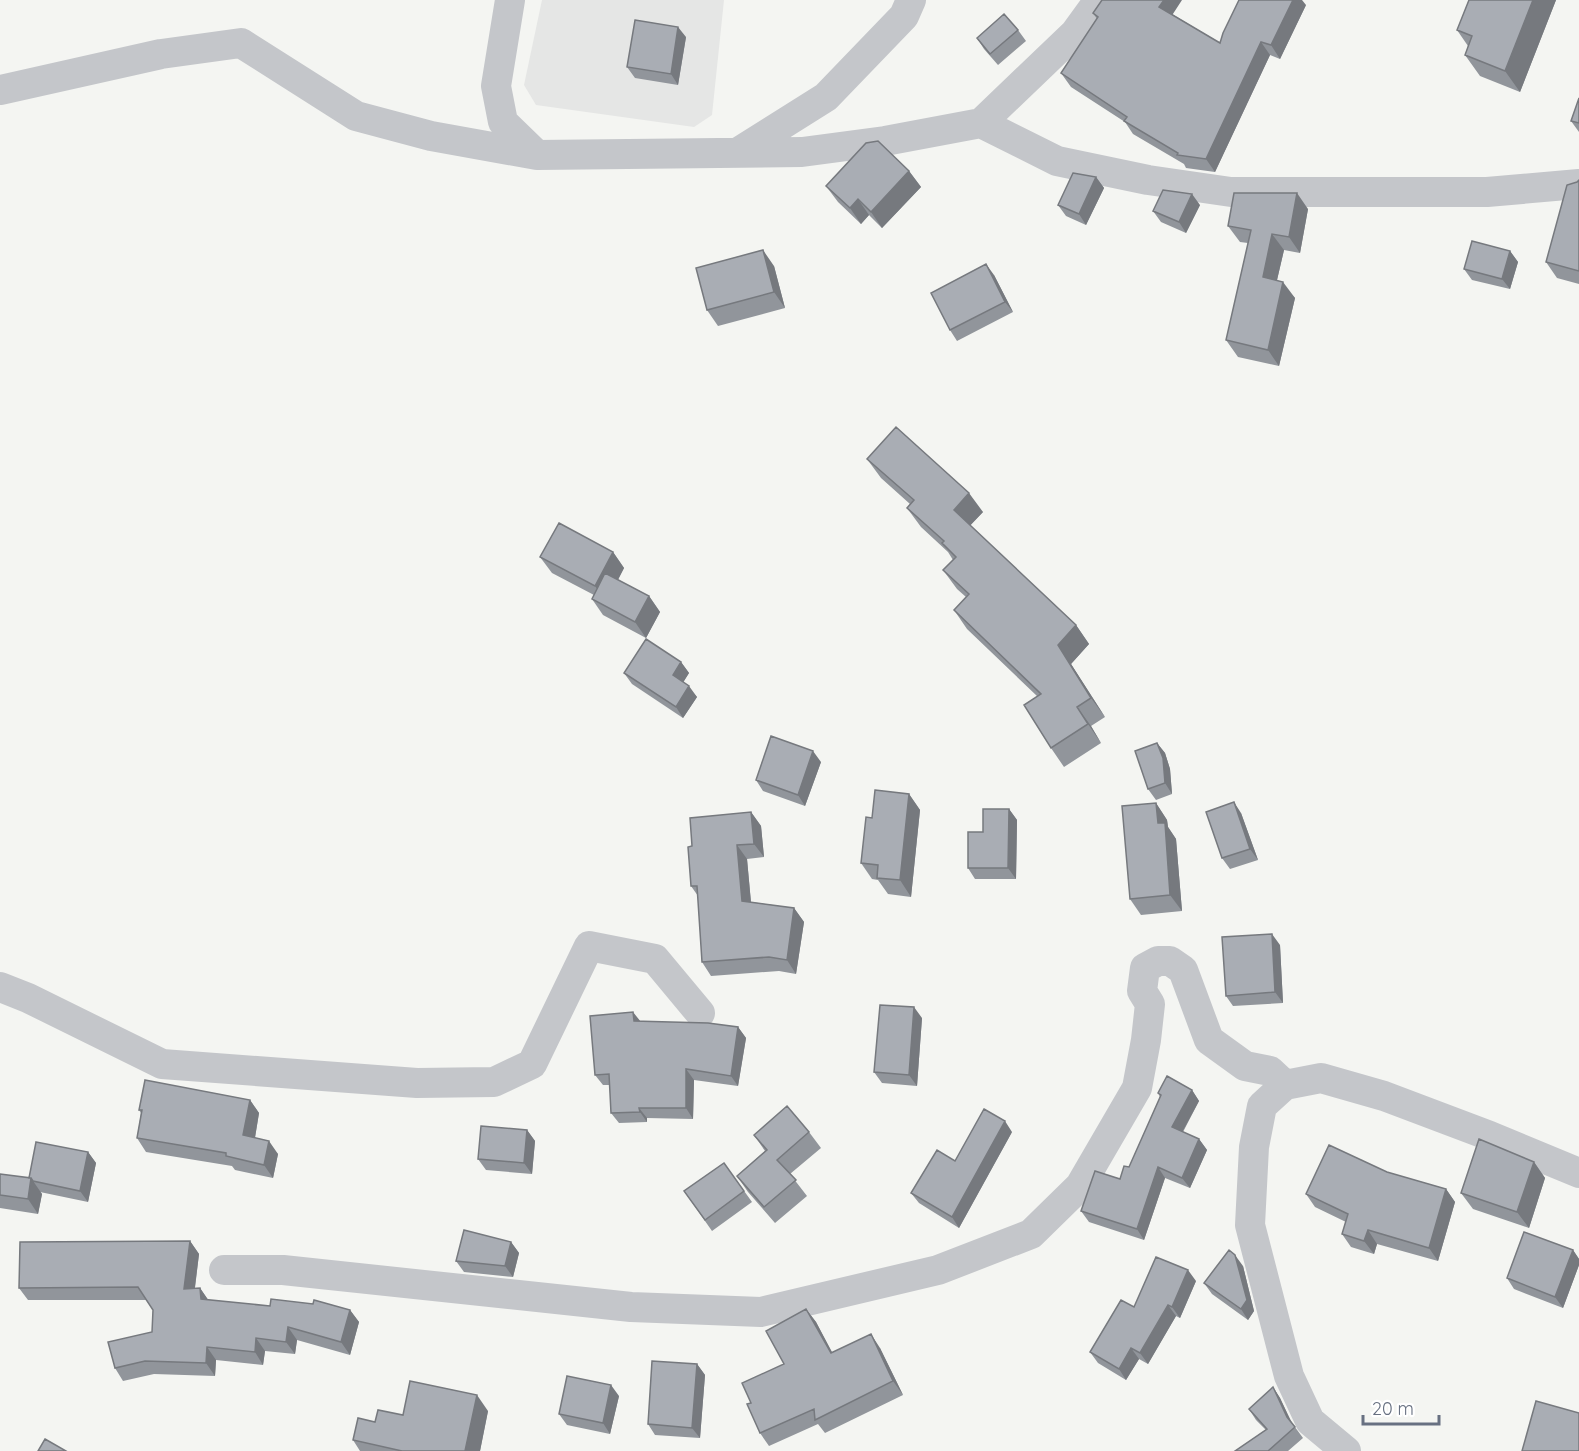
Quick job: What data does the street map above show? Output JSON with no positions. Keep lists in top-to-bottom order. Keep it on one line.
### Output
{"scale_bar":"20 m"}
